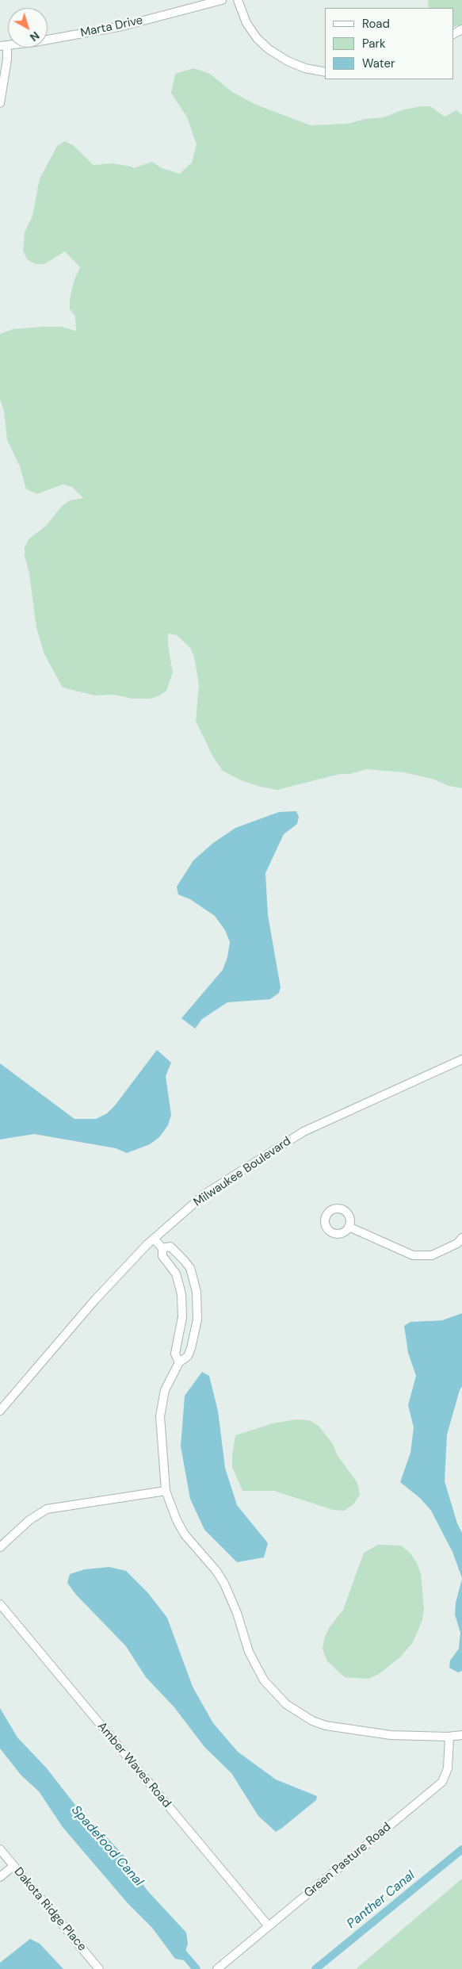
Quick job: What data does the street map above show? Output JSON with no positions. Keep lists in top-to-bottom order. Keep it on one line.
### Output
{"streets":{"street":["Marta Drive","Milwaukee Boulevard","Amber Waves Road","Green Pasture Road","Dakota Ridge Place"]},"crossings":[["Amber Waves Road","Green Pasture Road"]],"water":["Spadefood Canal","Panther Canal"],"legend":["Road","Park","Water"],"north":"bottom right"}
